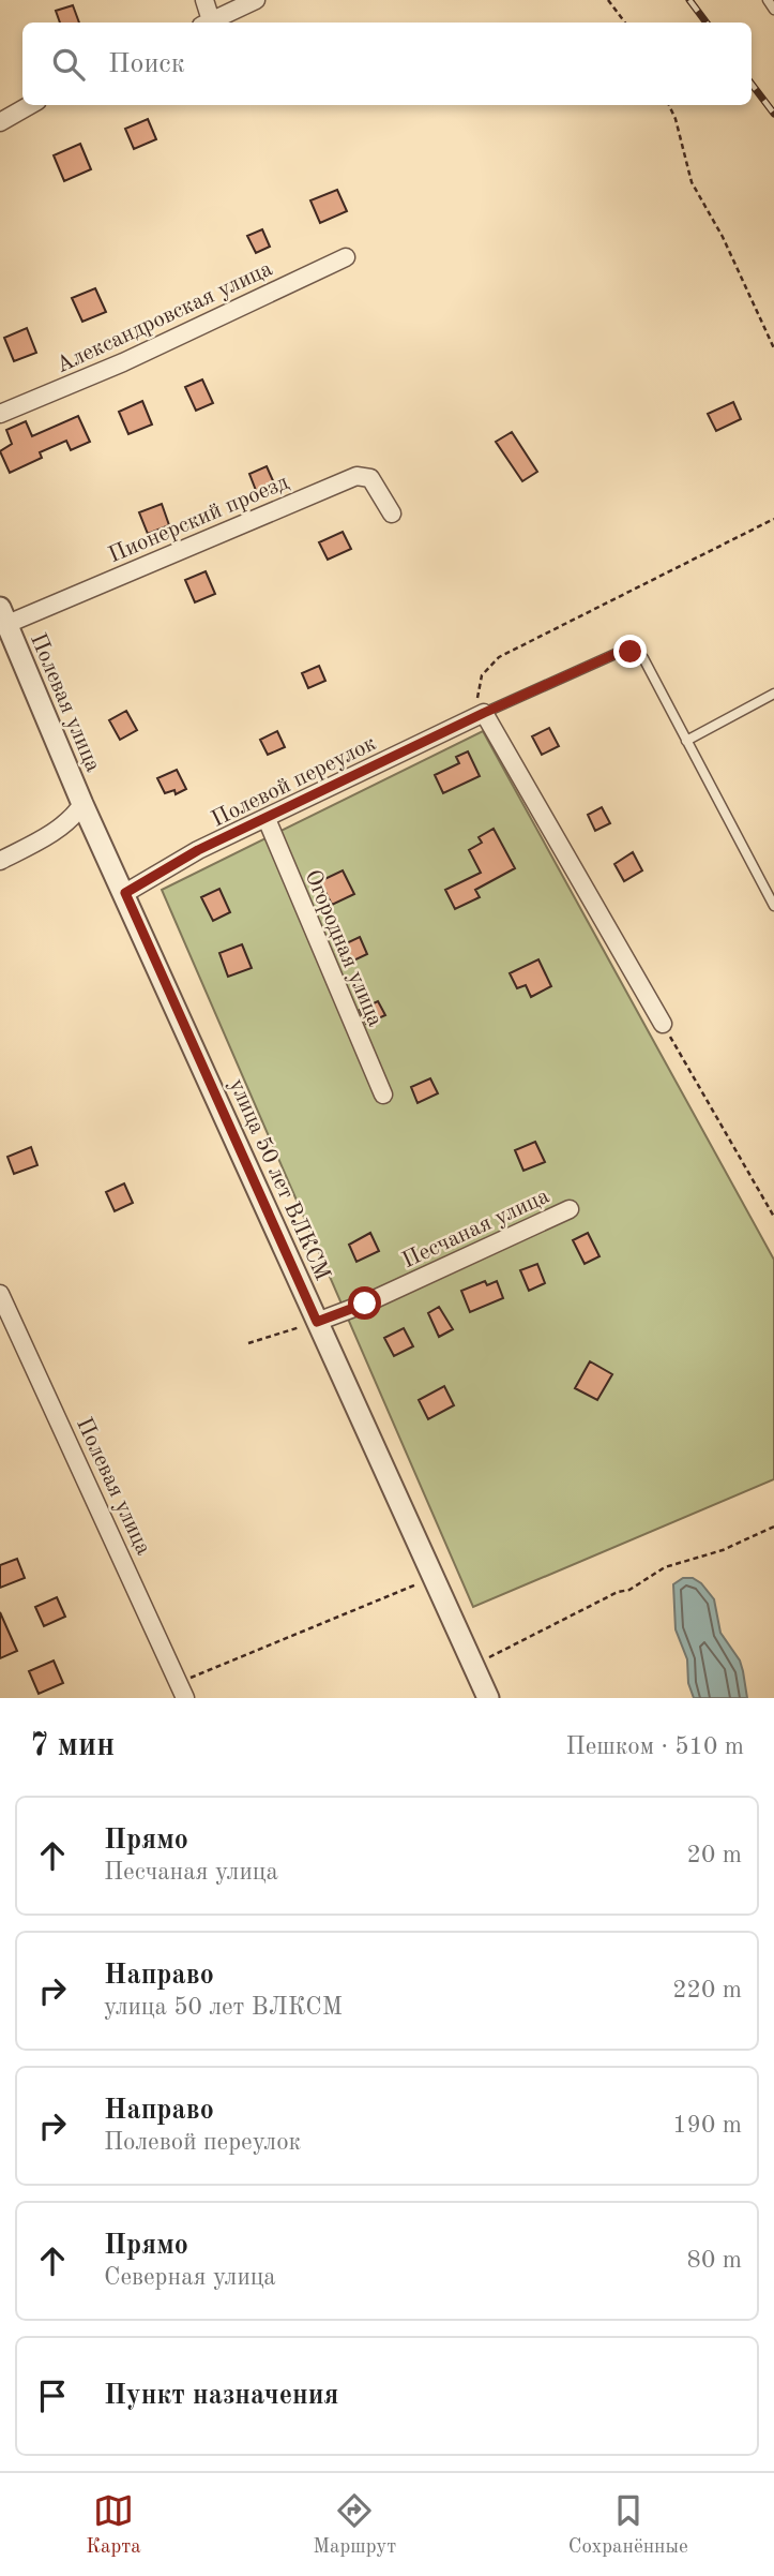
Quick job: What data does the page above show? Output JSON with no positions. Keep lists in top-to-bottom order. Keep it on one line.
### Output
{"streets":{"street":["Александровская улица","Пионерский проезд","Полевая улица","Полевой переулок","Огородная улица","улица 50 лет ВЛКСМ","Песчаная улица"]},"crossings":[["Пионерский проезд","Полевая улица"],["Полевая улица","улица 50 лет ВЛКСМ"],["Полевой переулок","Огородная улица"],["Полевой переулок","улица 50 лет ВЛКСМ"],["улица 50 лет ВЛКСМ","Песчаная улица"]],"page":{"search":"Поиск","heading":["7 мин","Пешком · 510 m"],"list":[["Прямо","Песчаная улица","20 m"],["Направо","улица 50 лет ВЛКСМ","220 m"],["Направо","Полевой переулок","190 m"],["Прямо","Северная улица","80 m"],"Пункт назначения"],"nav":["Карта","Маршрут","Сохранённые"]}}
